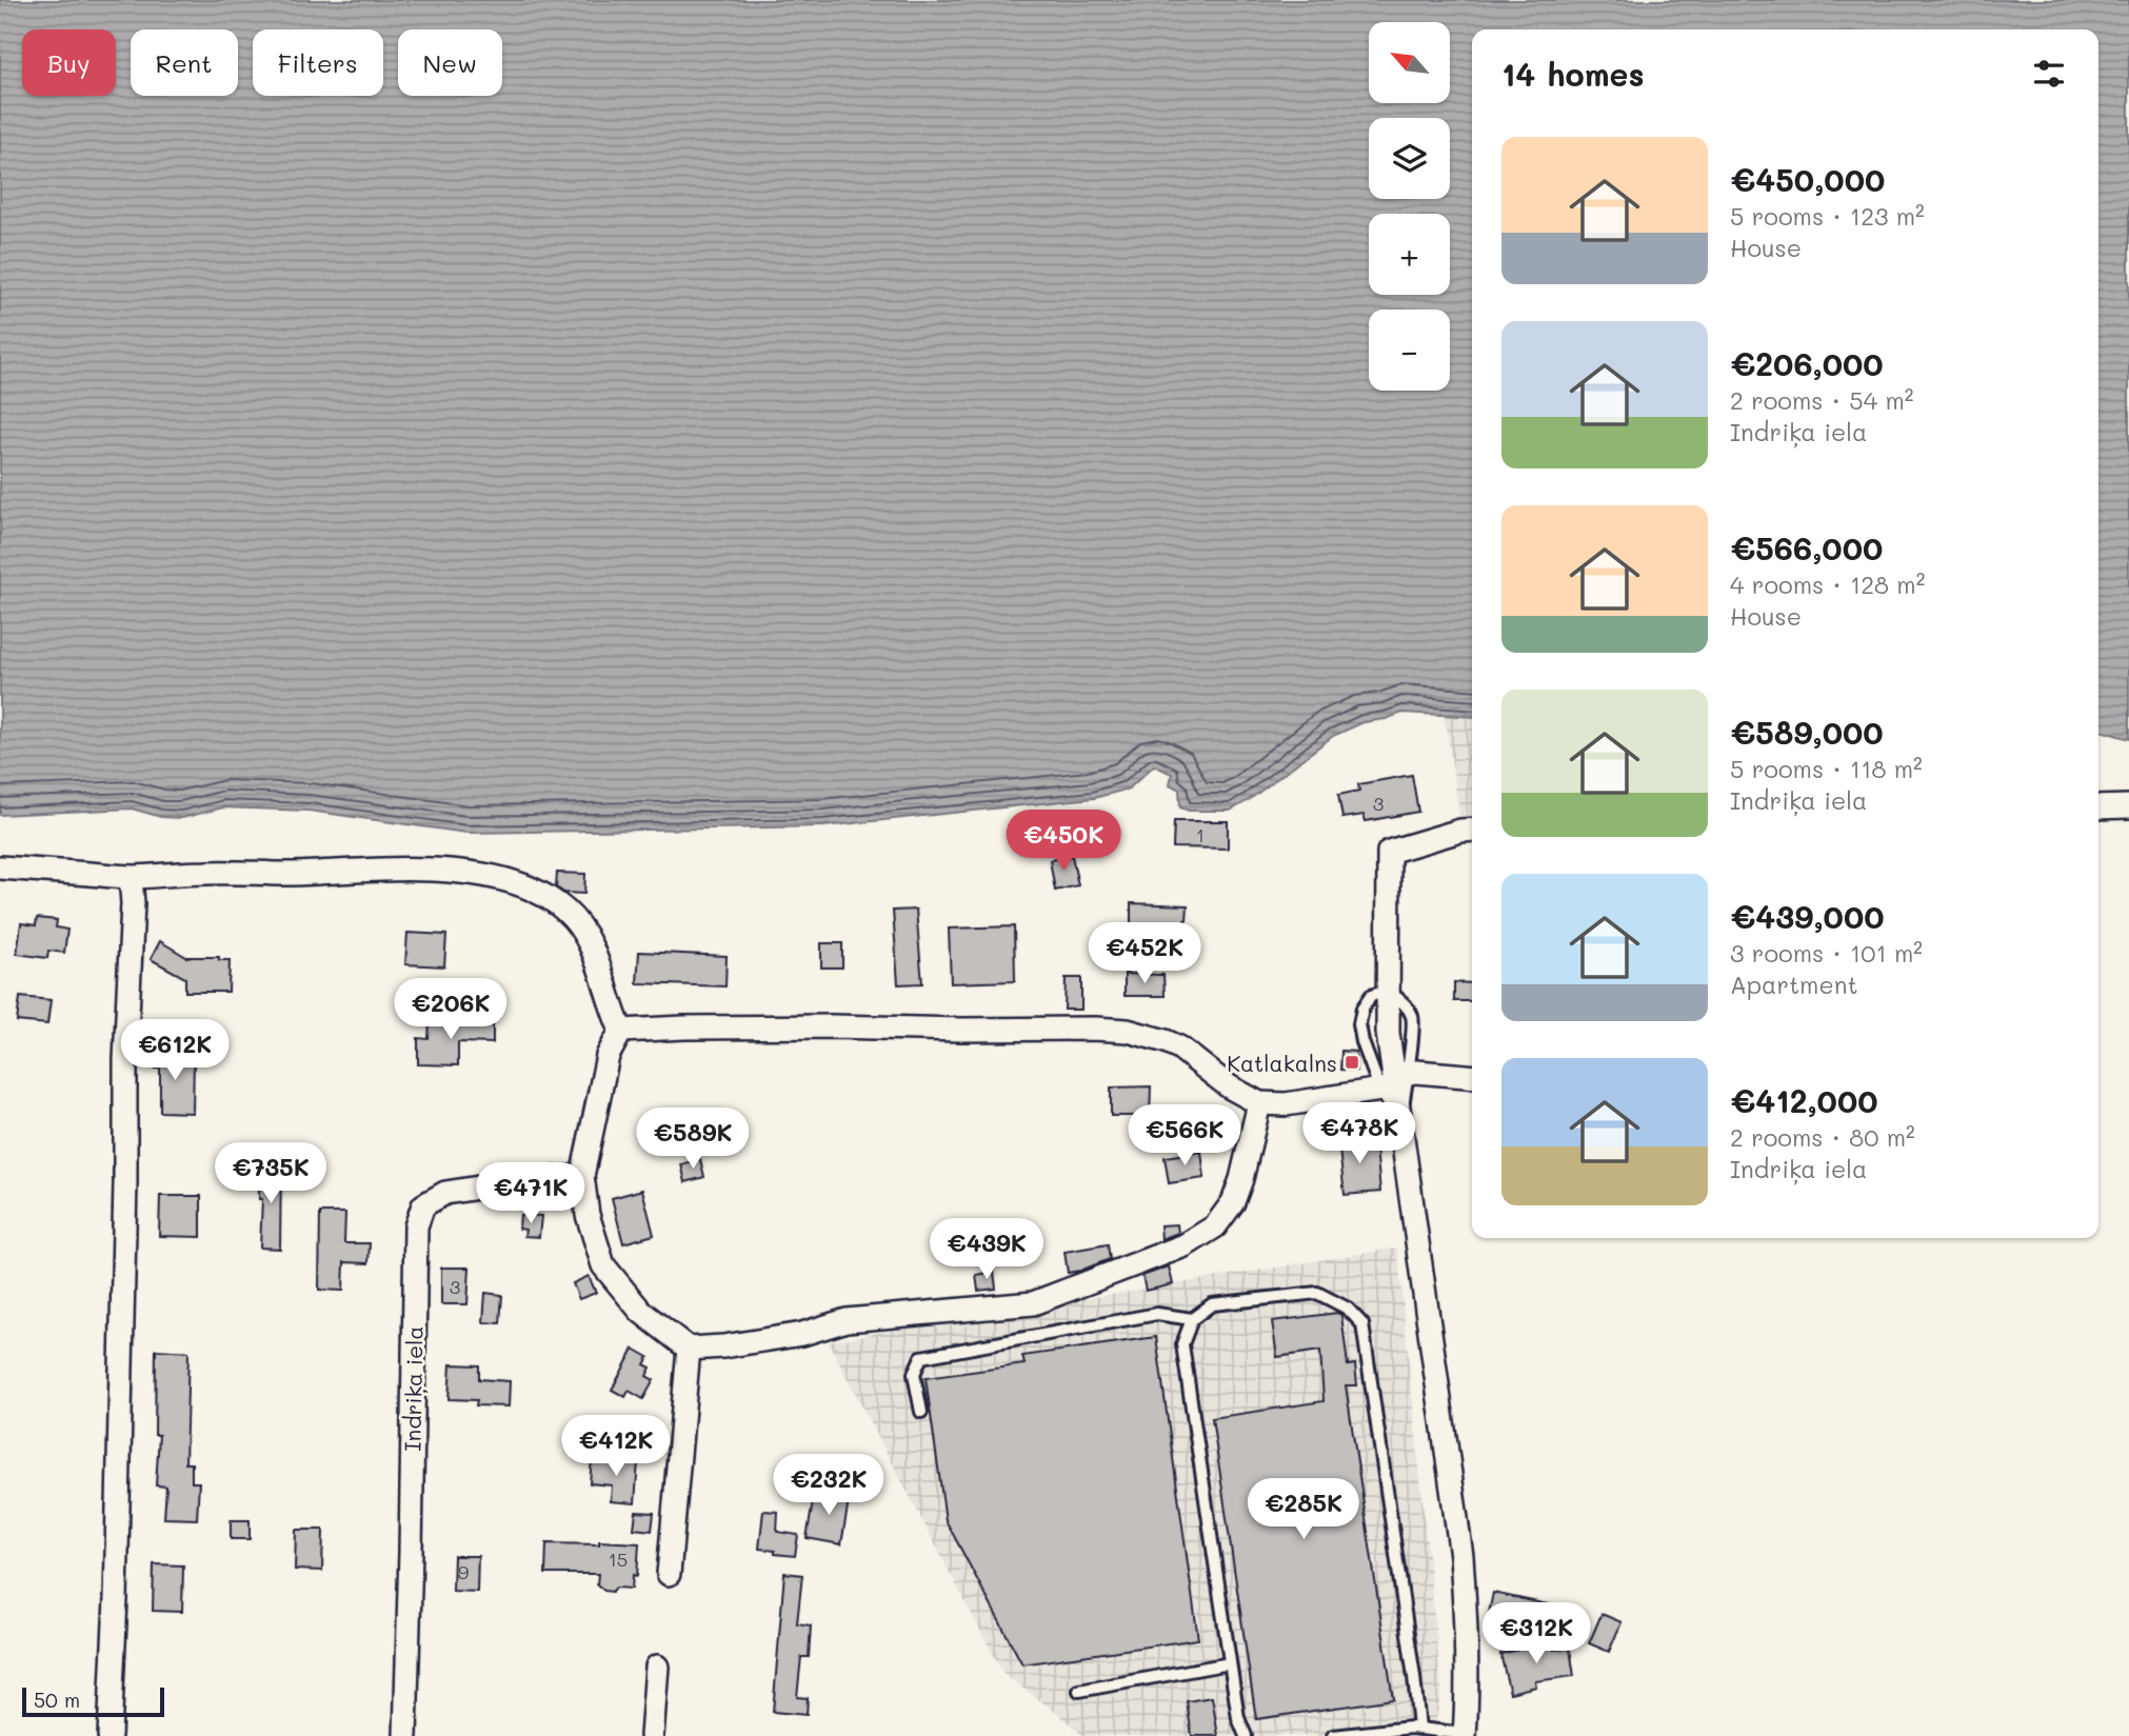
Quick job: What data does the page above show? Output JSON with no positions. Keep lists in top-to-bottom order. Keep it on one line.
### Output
{"streets":{"street":["Indriķa iela"]},"places":{"transit":["Katlakalns"]},"house_numbers":["3","1","3","15","9"],"scale_bar":"50 m","north":"top left","page":{"map_buttons":["+","−"],"chip":["Buy","Rent","Filters","New"],"heading":"14 homes","list":[{"name":"€450,000","note":"5 rooms · 123 m² · House"},{"name":"€206,000","note":"2 rooms · 54 m² · Indriķa iela"},{"name":"€566,000","note":"4 rooms · 128 m² · House"},{"name":"€589,000","note":"5 rooms · 118 m² · Indriķa iela"},{"name":"€439,000","note":"3 rooms · 101 m² · Apartment"},{"name":"€412,000","note":"2 rooms · 80 m² · Indriķa iela"}],"price":["€450K","€452K","€206K","€612K","€478K","€566K","€589K","€735K","€471K","€439K","€412K","€232K","€285K","€312K"],"scale":"50 m"}}
